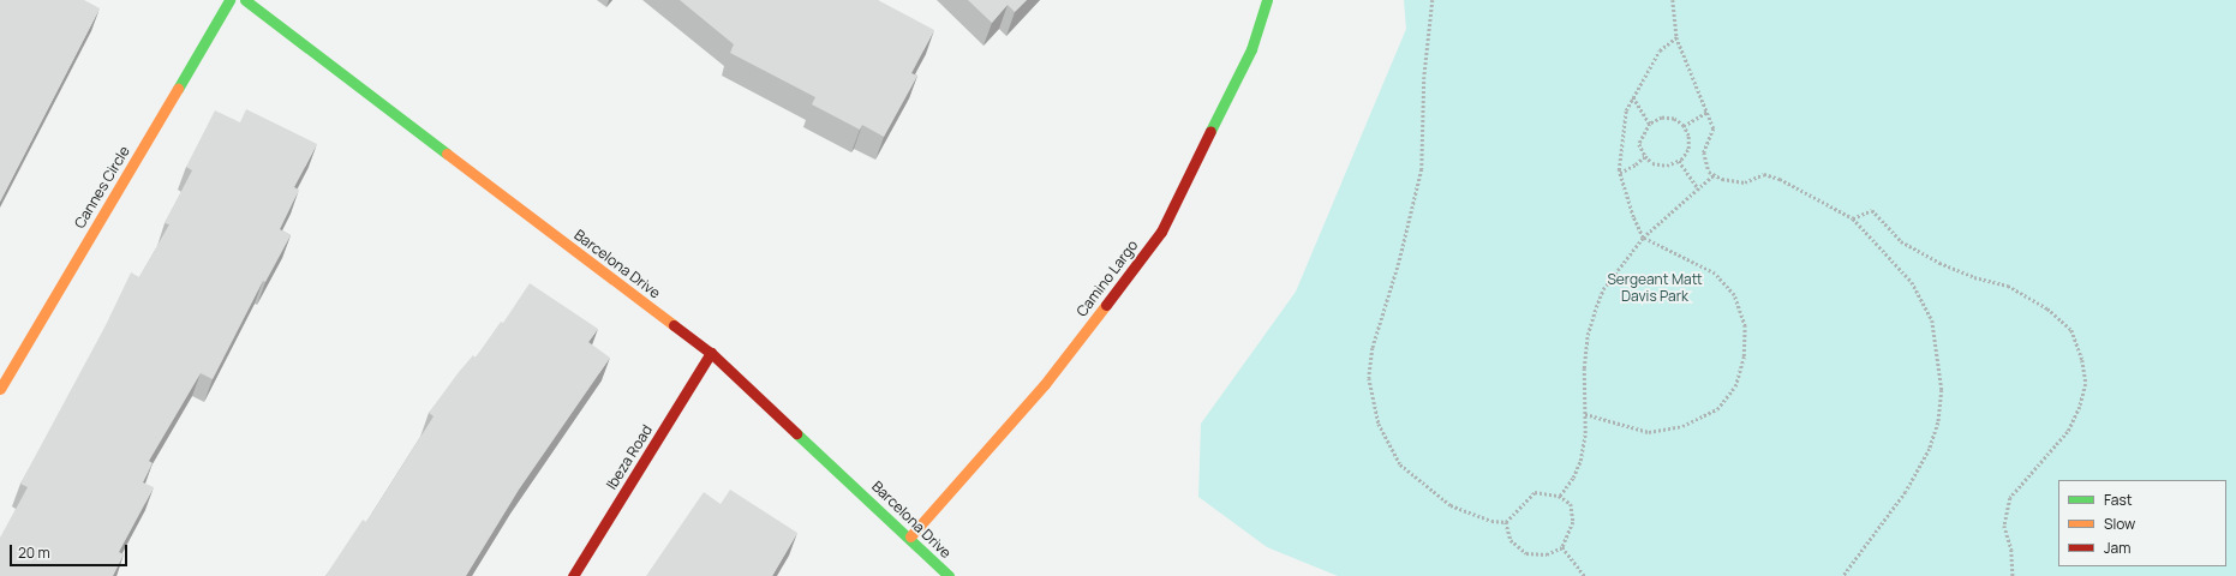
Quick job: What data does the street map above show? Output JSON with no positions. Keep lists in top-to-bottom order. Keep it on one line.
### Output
{"streets":{"street":["Cannes Circle","Barcelona Drive","Camino Largo","Ibeza Road"]},"crossings":[["Barcelona Drive","Camino Largo"],["Barcelona Drive","Ibeza Road"]],"parks":["Sergeant Matt Davis Park"],"legend":["Fast","Slow","Jam"],"scale_bar":"20 m"}
